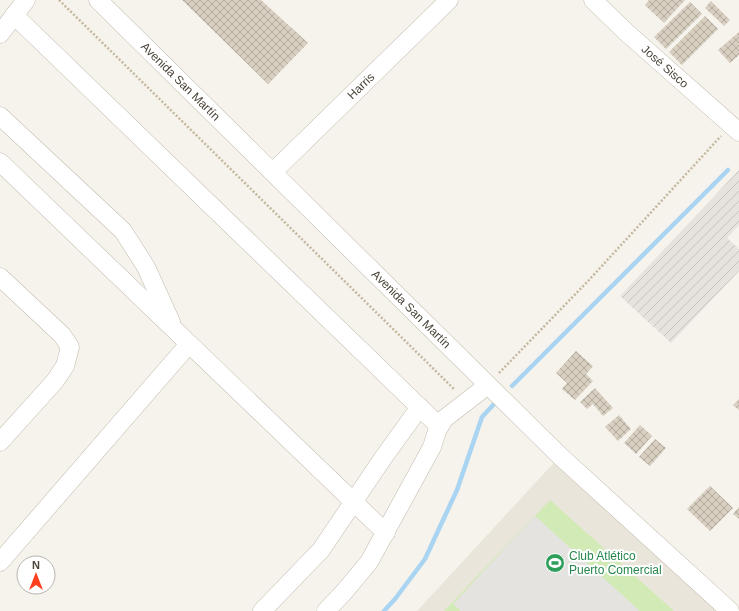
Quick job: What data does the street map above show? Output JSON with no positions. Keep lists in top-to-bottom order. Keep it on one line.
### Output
{"streets":{"street":["José Sisco","Avenida San Martín","Harris"]},"crossings":[["Avenida San Martín","Harris"]],"places":{"sports":["Club Atlético Puerto Comercial"]},"north":"top"}
